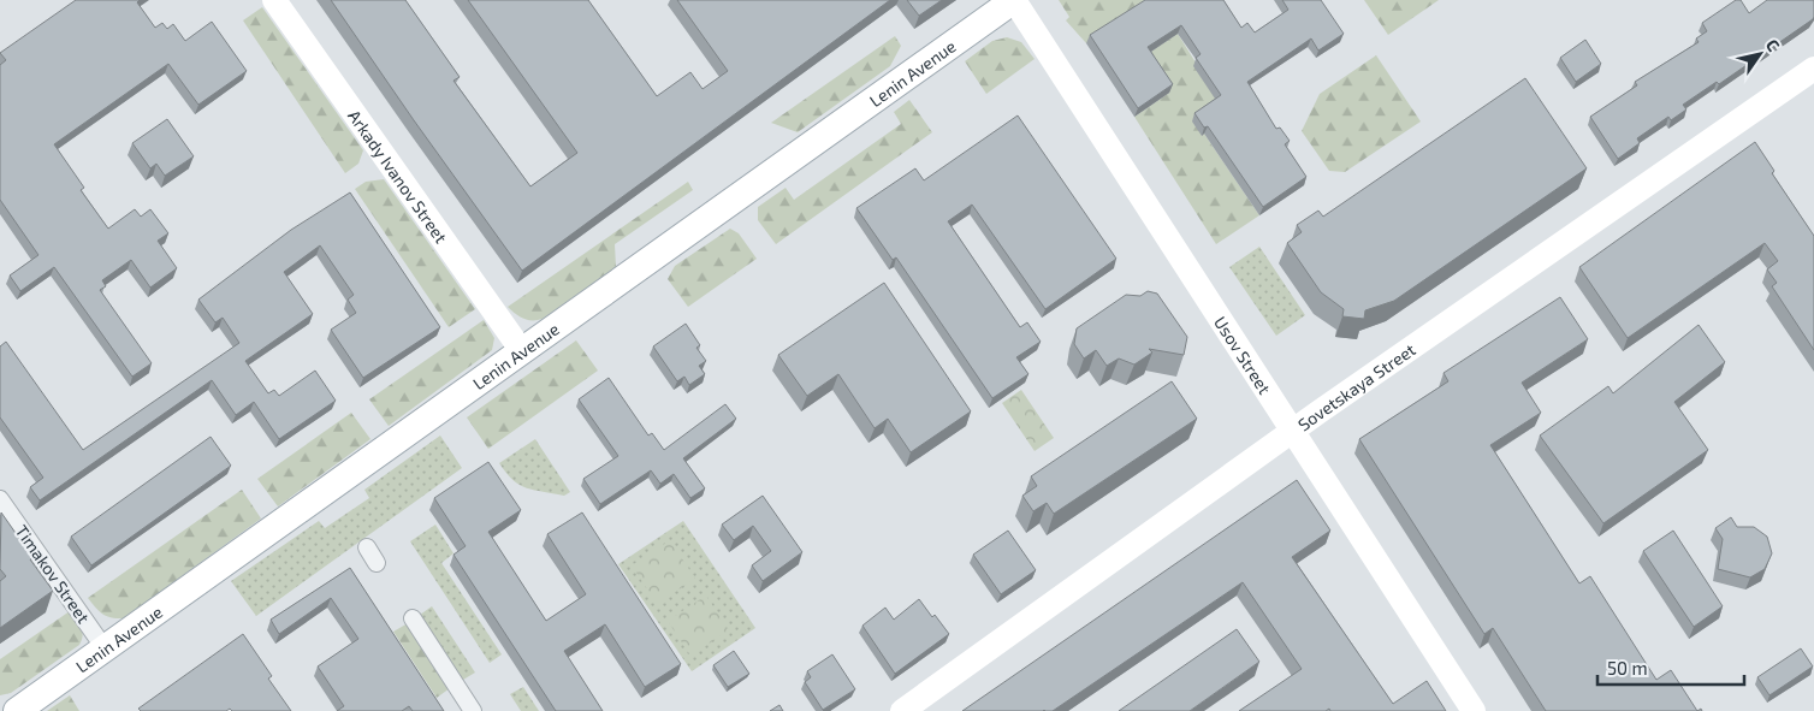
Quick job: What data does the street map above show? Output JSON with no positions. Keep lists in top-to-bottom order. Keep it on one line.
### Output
{"streets":{"main road":["Lenin Avenue"],"street":["Arkady Ivanov Street","Usov Street","Sovetskaya Street","Timakov Street"]},"crossings":[["Lenin Avenue","Arkady Ivanov Street"],["Lenin Avenue","Usov Street"],["Lenin Avenue","Timakov Street"],["Usov Street","Sovetskaya Street"]],"scale_bar":"50 m","north":"top right"}
